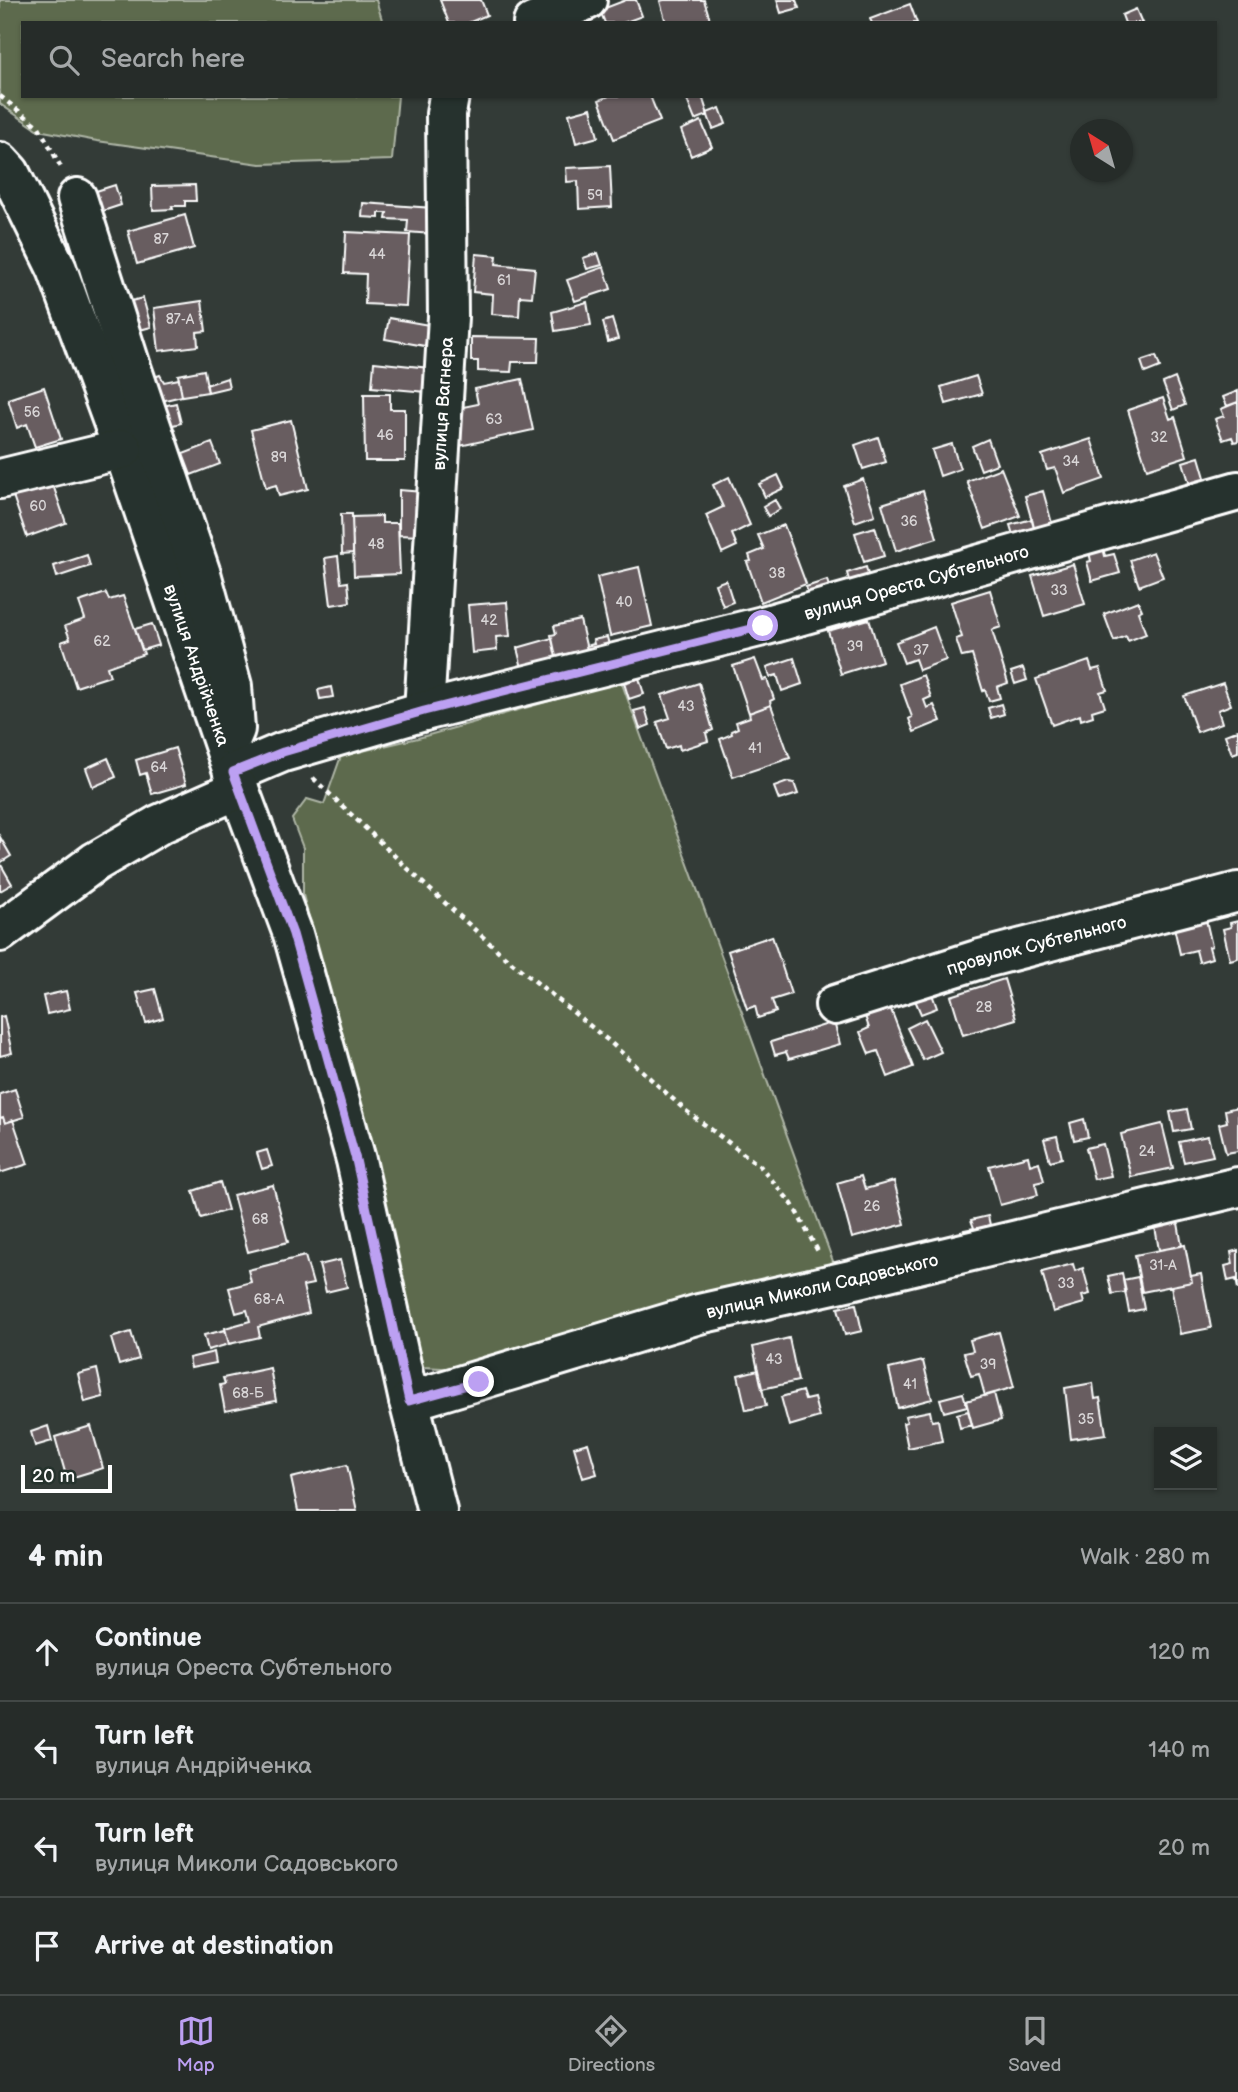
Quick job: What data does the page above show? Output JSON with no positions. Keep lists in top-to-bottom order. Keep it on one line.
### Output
{"streets":{"street":["вулиця Вагнера","вулиця Ореста Субтельного","вулиця Андрійченка","провулок Субтельного","вулиця Миколи Садовського"]},"crossings":[["вулиця Вагнера","вулиця Ореста Субтельного"],["вулиця Ореста Субтельного","вулиця Андрійченка"],["вулиця Андрійченка","вулиця Миколи Садовського"]],"house_numbers":["59","87","44","61","87-А","56","63","46","32","89","34","60","36","48","38","33","40","42","62","39","37","43","41","64","28","24","26","68","31-А","33","68-А","43","39","41","68-Б","35"],"scale_bar":"20 m","north":"top left","page":{"search":"Search here","scale":"20 m","heading":["4 min","Walk · 280 m"],"list":[["Continue","вулиця Ореста Субтельного","120 m"],["Turn left","вулиця Андрійченка","140 m"],["Turn left","вулиця Миколи Садовського","20 m"],"Arrive at destination"],"nav":["Map","Directions","Saved"]}}
